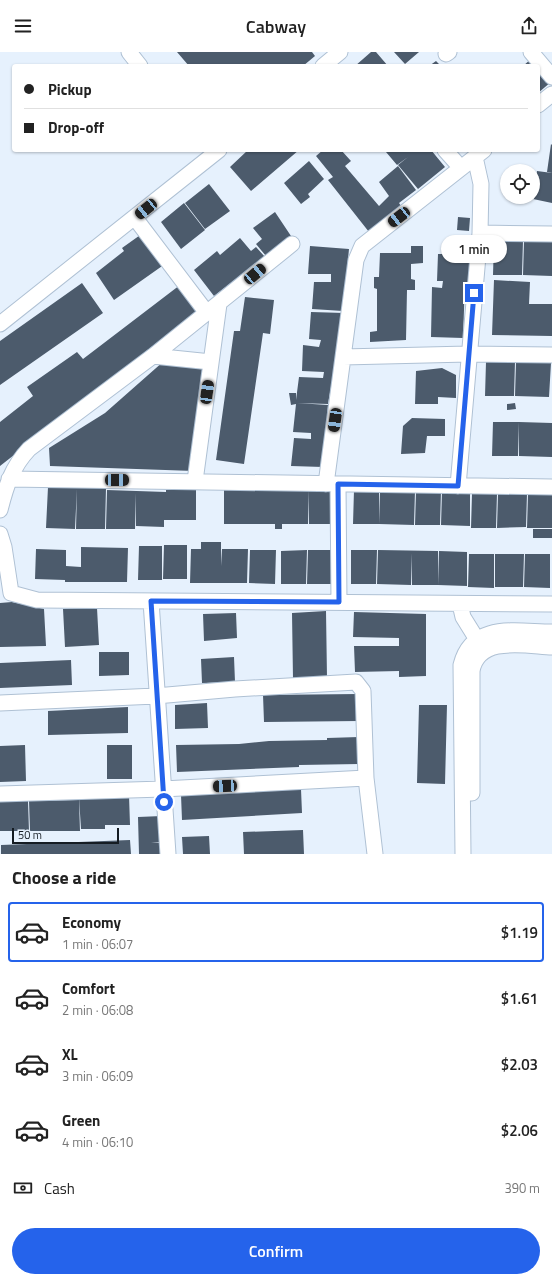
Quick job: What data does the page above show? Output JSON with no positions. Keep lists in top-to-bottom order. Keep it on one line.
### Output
{"scale_bar":"50 m","page":{"header":"Cabway","banner":["Pickup","Drop-off"],"bubble":"1 min","scale":"50 m","heading":"Choose a ride","list":[{"name":"Economy","note":"1 min · 06:07","value":"$1.19"},{"name":"Comfort","note":"2 min · 06:08","value":"$1.61"},{"name":"XL","note":"3 min · 06:09","value":"$2.03"},{"name":"Green","note":"4 min · 06:10","value":"$2.06"}],"pay":["Cash","390 m"],"buttons":"Confirm"}}
